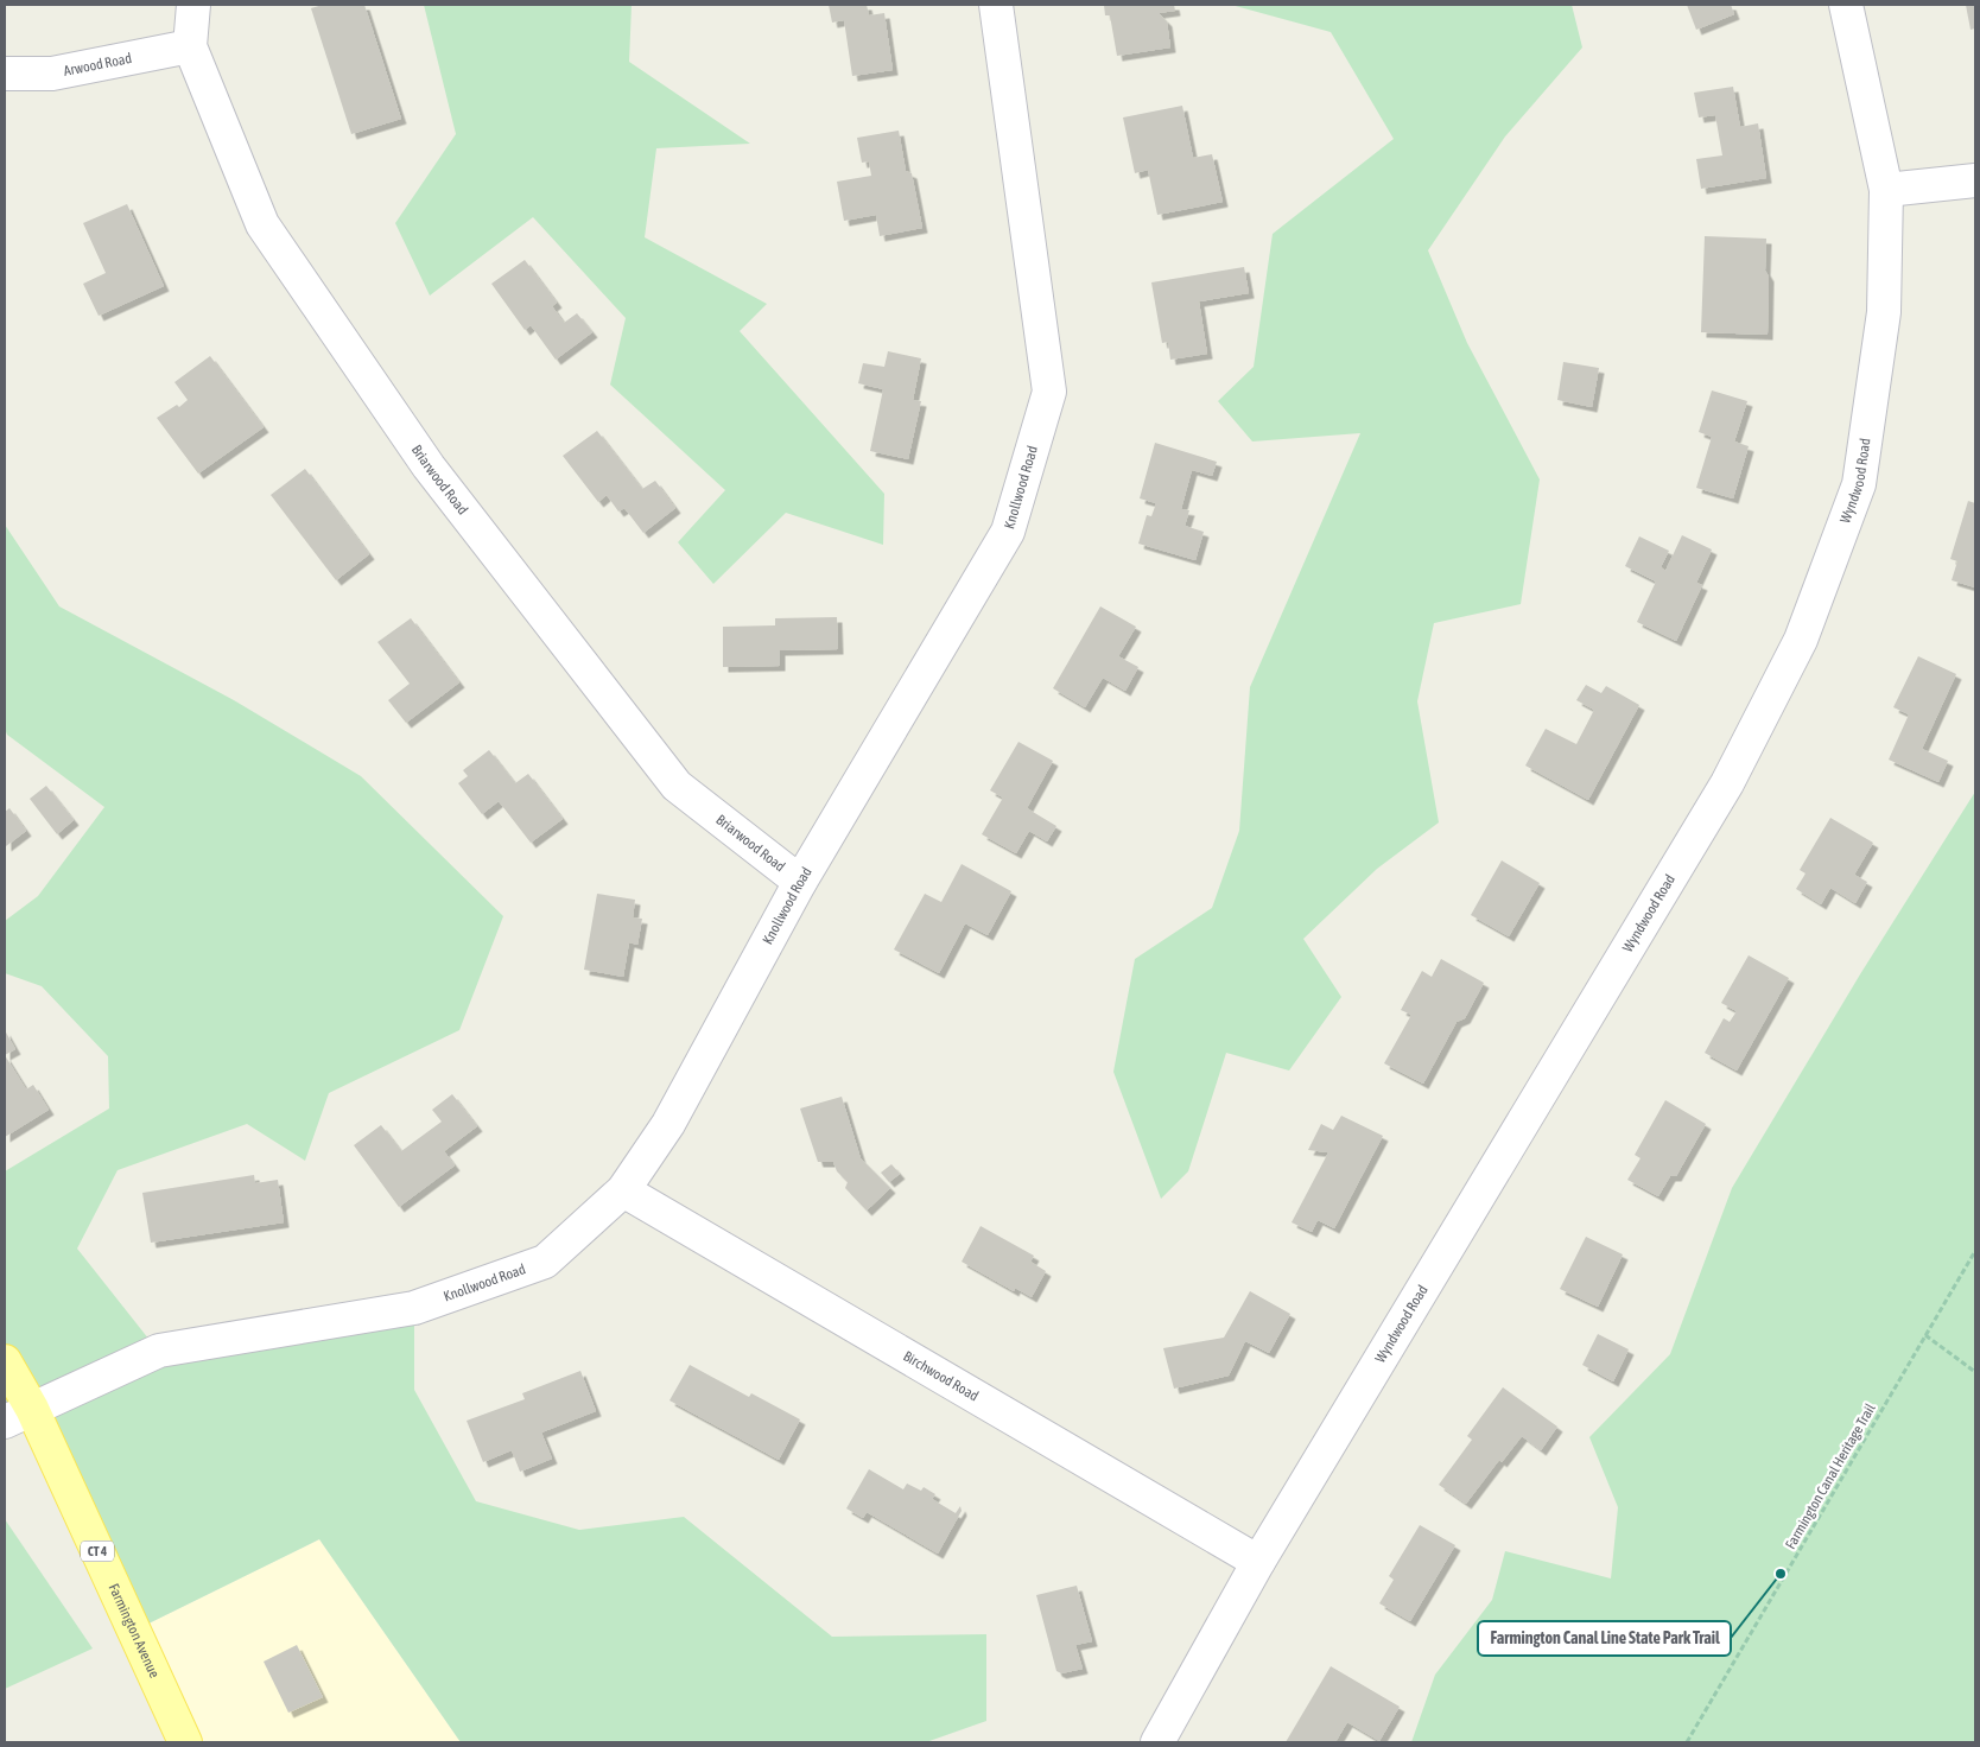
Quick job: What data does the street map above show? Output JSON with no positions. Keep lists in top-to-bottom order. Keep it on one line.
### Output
{"streets":{"main road":["CT 4","Farmington Avenue"],"street":["Arwood Road","Briarwood Road","Wyndwood Road","Knollwood Road","Birchwood Road"],"path":["Farmington Canal Heritage Trail"]},"crossings":[["Arwood Road","Briarwood Road"],["Briarwood Road","Knollwood Road"],["Wyndwood Road","Birchwood Road"],["Knollwood Road","Birchwood Road"],["Knollwood Road","Farmington Avenue"]],"places":["Farmington Canal Line State Park Trail"]}
